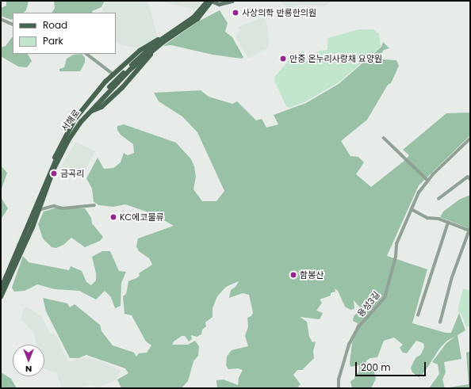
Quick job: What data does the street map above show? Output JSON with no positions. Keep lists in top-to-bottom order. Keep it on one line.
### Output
{"streets":{"main road":["서해로"],"street":["용성3길"]},"places":["사상의학 반룡한의원","안중 온누리사랑채 요양원","금곡리","KC에코물류","함봉산"],"legend":["Road","Park"],"scale_bar":"200 m","north":"bottom"}
